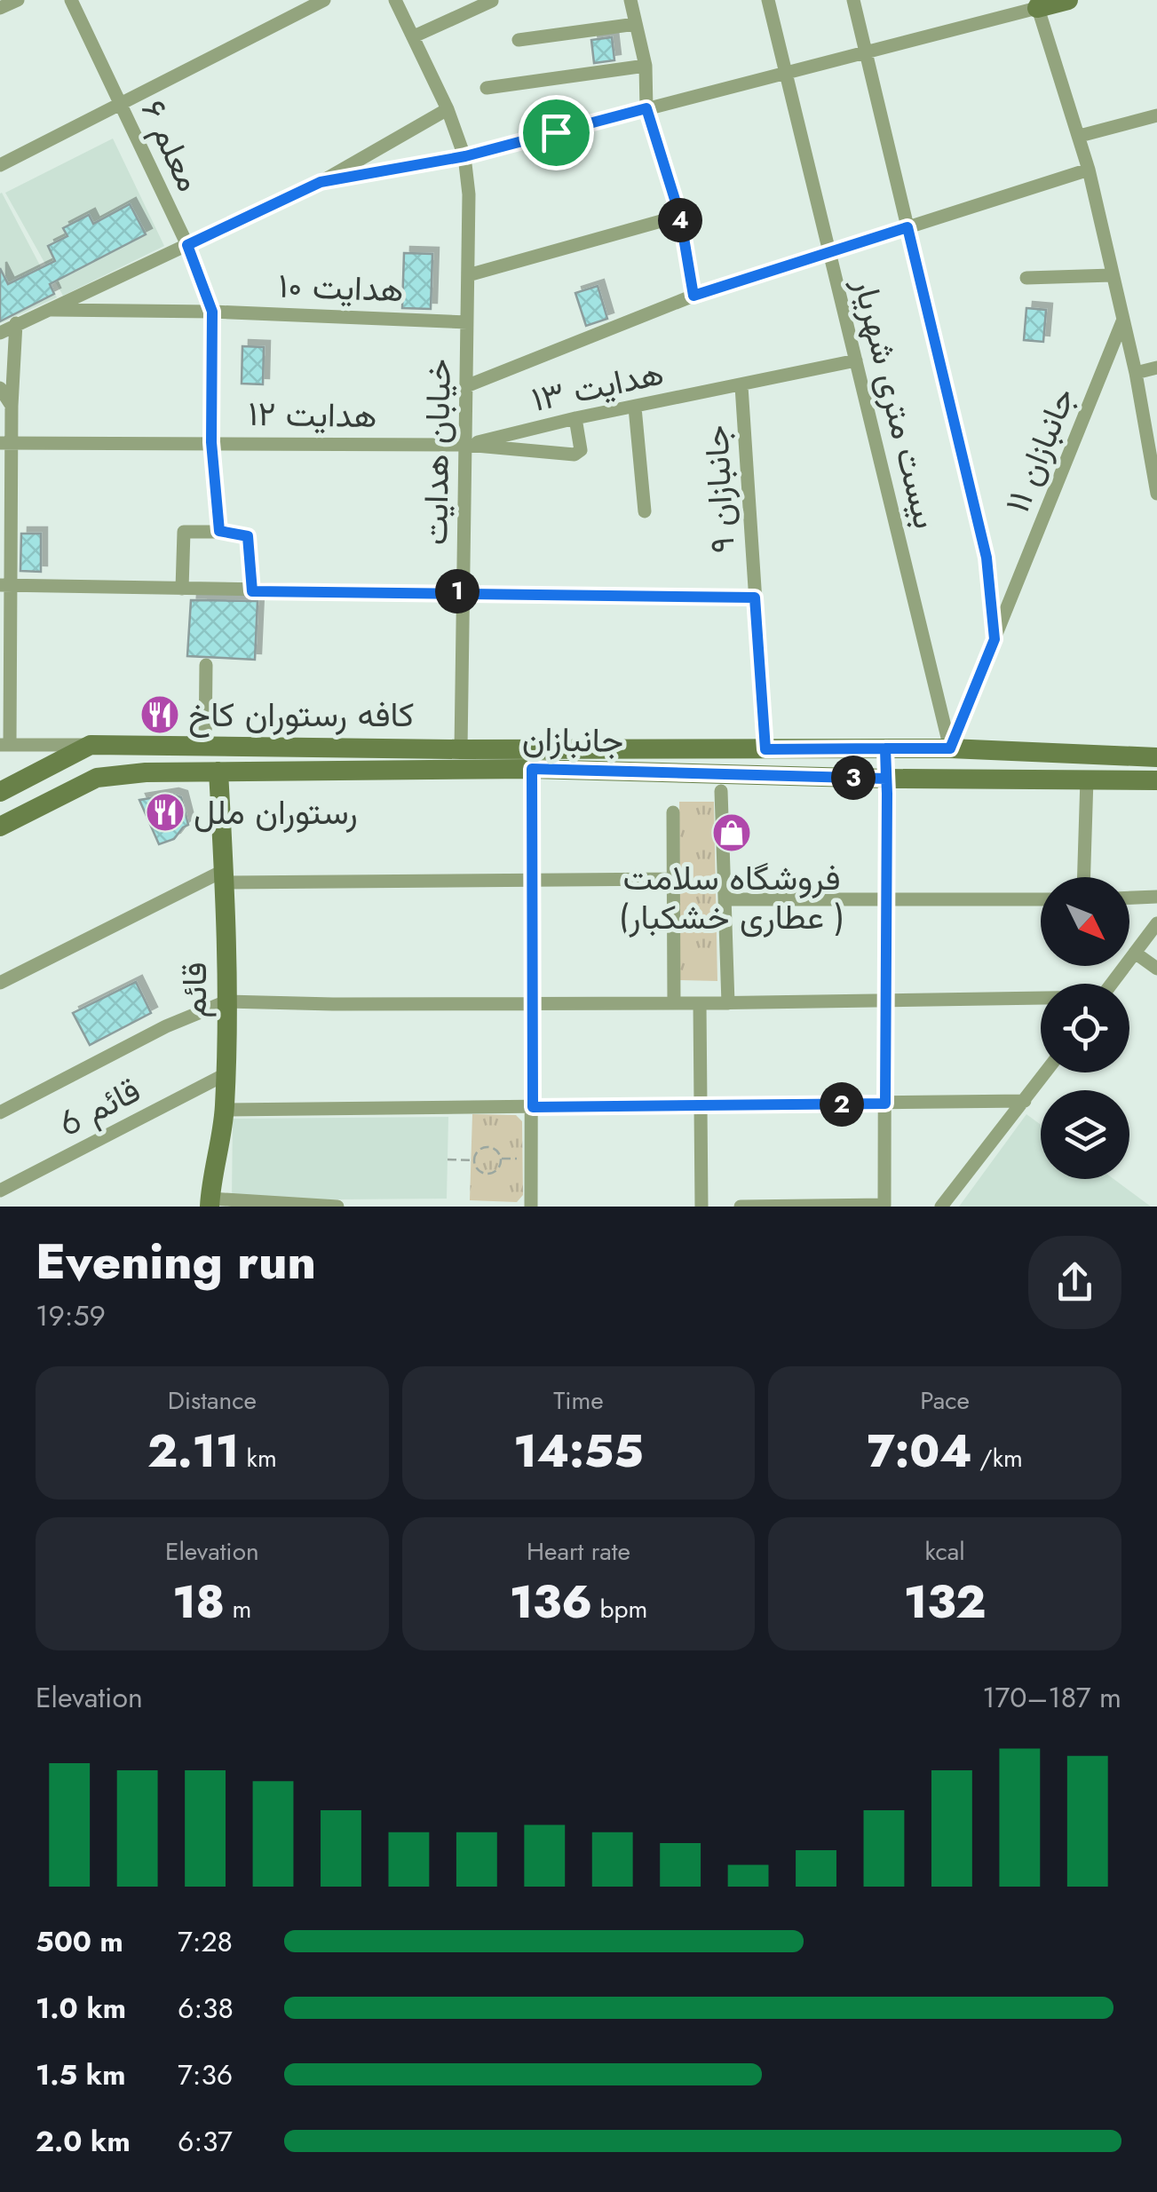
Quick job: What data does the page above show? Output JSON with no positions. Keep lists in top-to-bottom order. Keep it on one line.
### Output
{"streets":{"main road":["جانبازان","قائم"],"street":["معلم ۶","هدایت ۱۰","هدایت ۱۳","بیست متری شهریار","هدایت ۱۲","جانبازان ۱۱","خیابان هدایت","جانبازان ۹","قائم 6"]},"crossings":[["معلم ۶","هدایت ۱۰"],["معلم ۶","هدایت ۱۲"],["هدایت ۱۰","خیابان هدایت"],["هدایت ۱۳","بیست متری شهریار"],["هدایت ۱۳","هدایت ۱۲"],["هدایت ۱۳","خیابان هدایت"],["هدایت ۱۳","جانبازان ۹"],["بیست متری شهریار","جانبازان ۱۱"],["بیست متری شهریار","جانبازان"],["هدایت ۱۲","خیابان هدایت"],["جانبازان ۱۱","جانبازان"],["خیابان هدایت","جانبازان"],["جانبازان ۹","جانبازان"],["جانبازان","قائم"],["قائم","قائم 6"]],"places":{"restaurant":["کافه رستوران کاخ","رستوران ملل"],"shop":["فروشگاه سلامت (عطاری خشکبار )"]},"north":"bottom right","page":{"pins":["4","1","3","2"],"heading":["Evening run","19:59"],"stats":[["Distance","2.11 km"],["Time","14:55"],["Pace","7:04 /km"],["Elevation","18 m"],["Heart rate","136 bpm"],["kcal","132"]],"chart":["Elevation","170–187 m"],"list":[{"name":"500 m","note":"7:28"},{"name":"1.0 km","note":"6:38"},{"name":"1.5 km","note":"7:36"},{"name":"2.0 km","note":"6:37"}]}}
